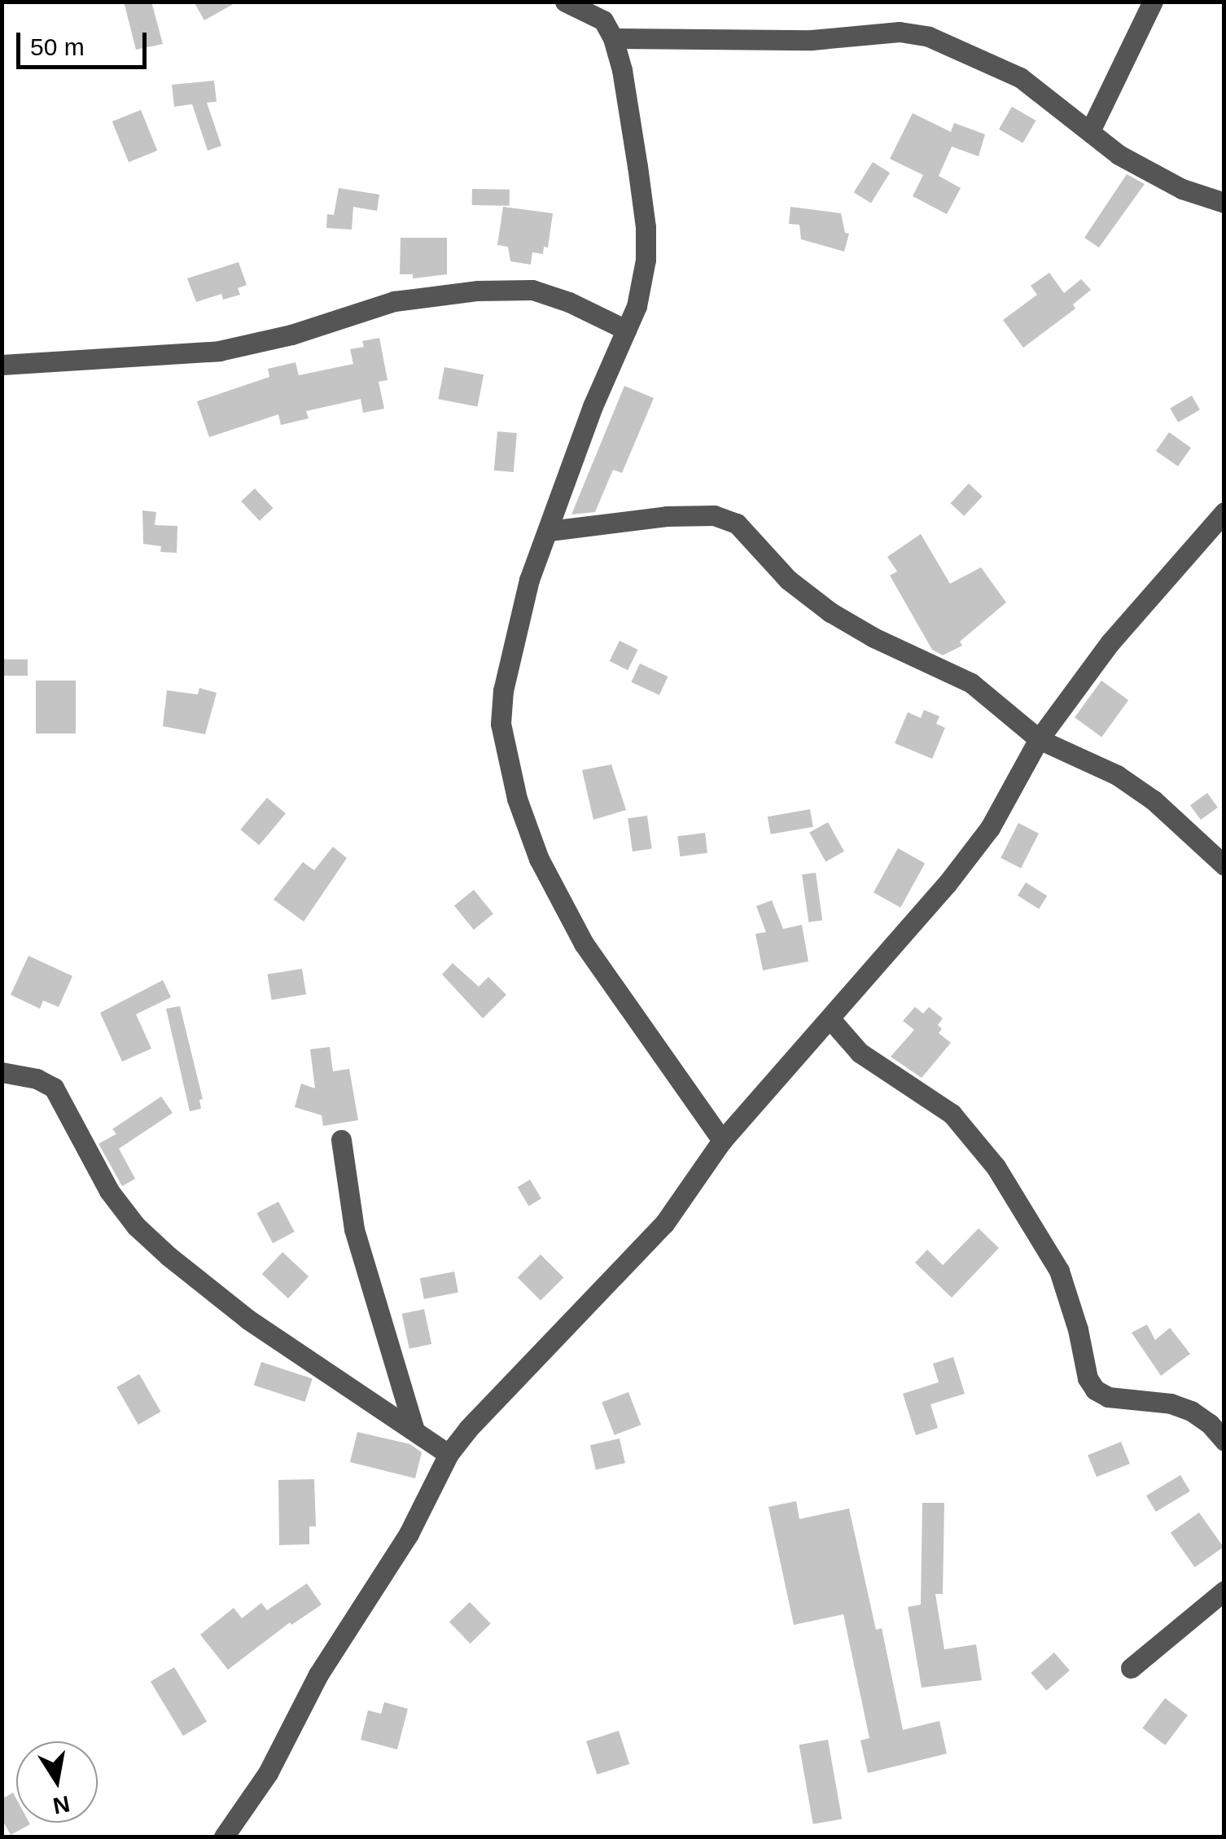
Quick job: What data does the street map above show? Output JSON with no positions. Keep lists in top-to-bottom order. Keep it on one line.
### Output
{"scale_bar":"50 m","north":"bottom"}
